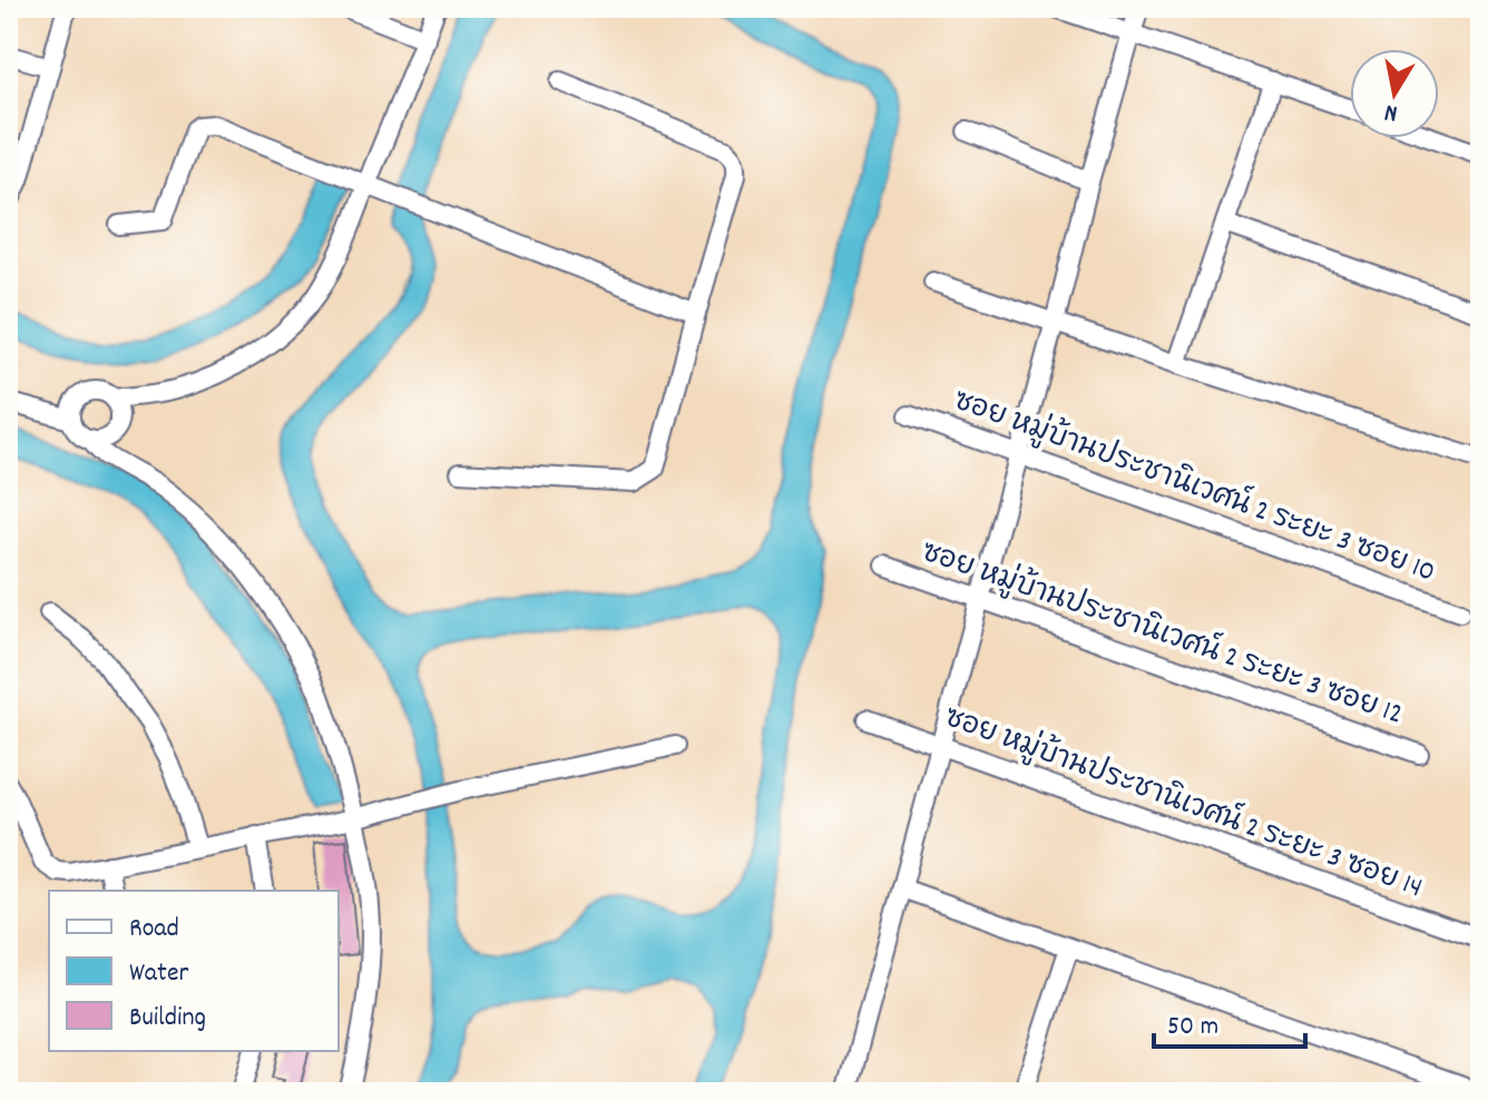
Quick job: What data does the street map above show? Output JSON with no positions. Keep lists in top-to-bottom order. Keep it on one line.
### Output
{"streets":{"street":["ซอย หมู่บ้านประชานิเวศน์ 2 ระยะ 3 ซอย 10","ซอย หมู่บ้านประชานิเวศน์ 2 ระยะ 3 ซอย 12","ซอย หมู่บ้านประชานิเวศน์ 2 ระยะ 3 ซอย 14"]},"legend":["Road","Water","Building"],"scale_bar":"50 m","north":"bottom"}
